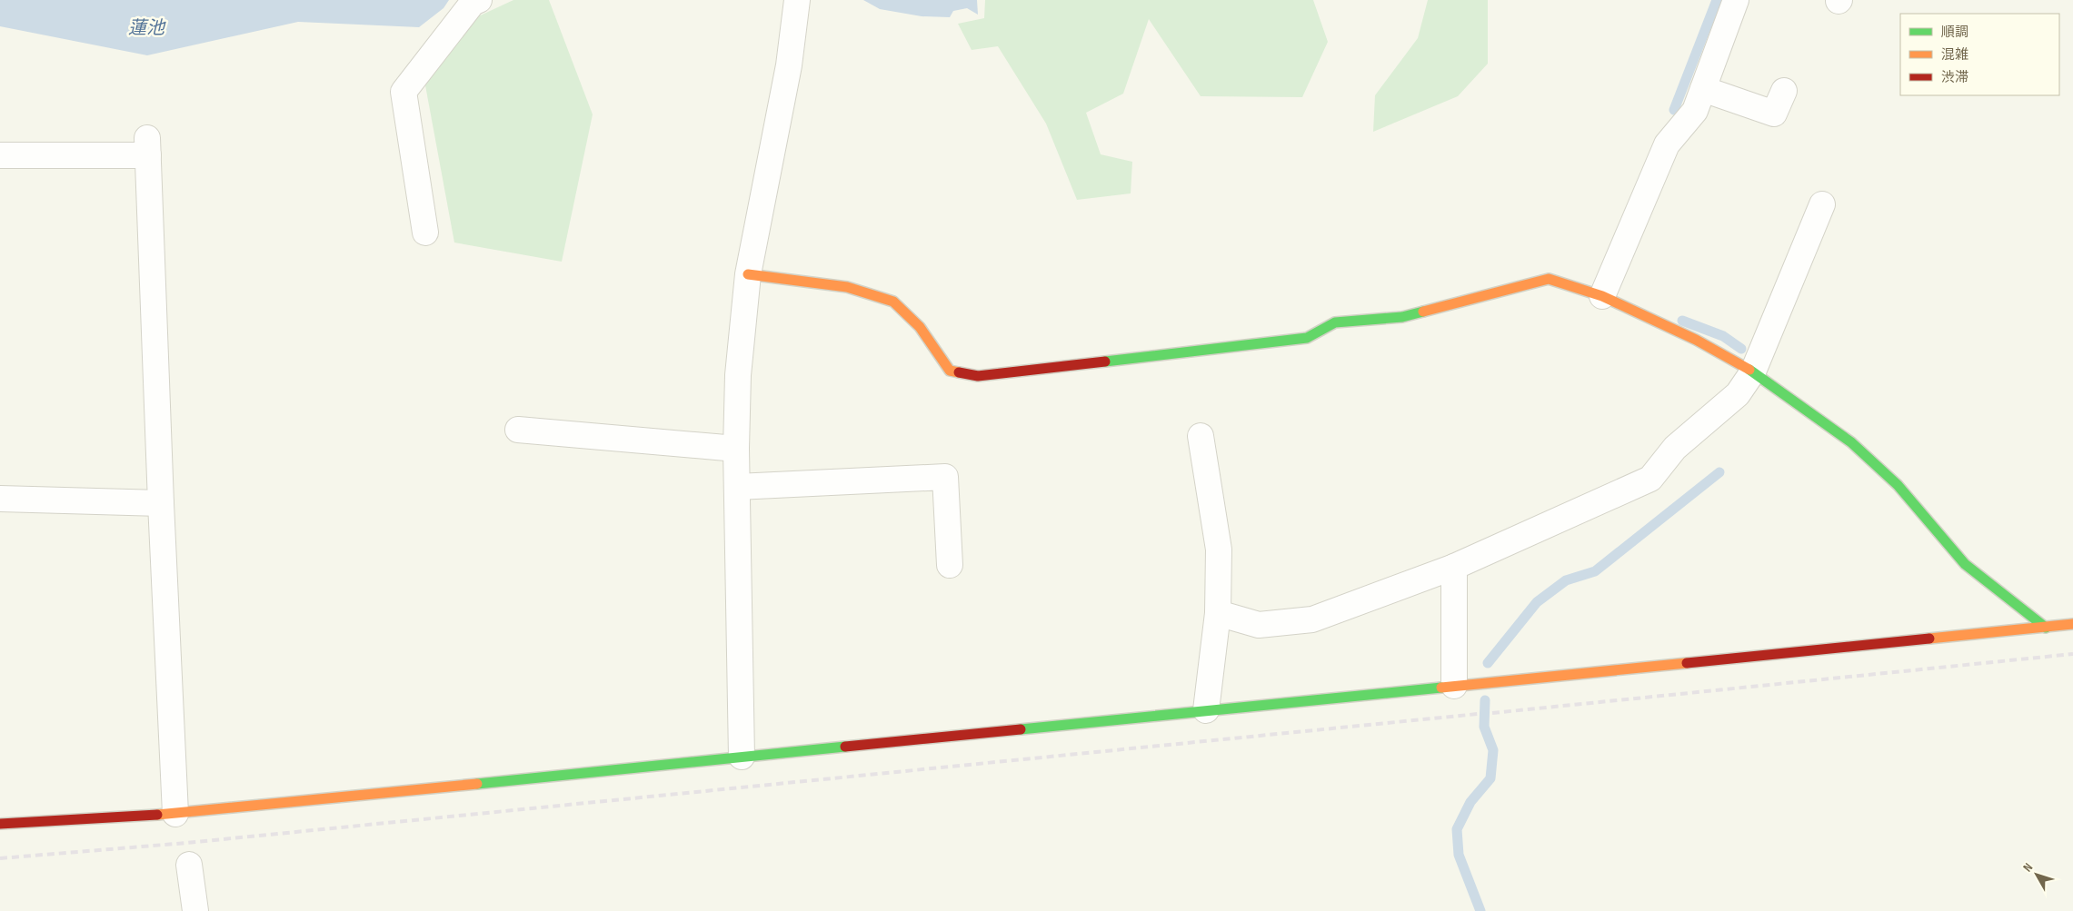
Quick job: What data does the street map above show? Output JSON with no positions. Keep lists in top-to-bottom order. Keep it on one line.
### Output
{"water":["蓮池"],"legend":["順調","混雑","渋滞"],"north":"top left"}
